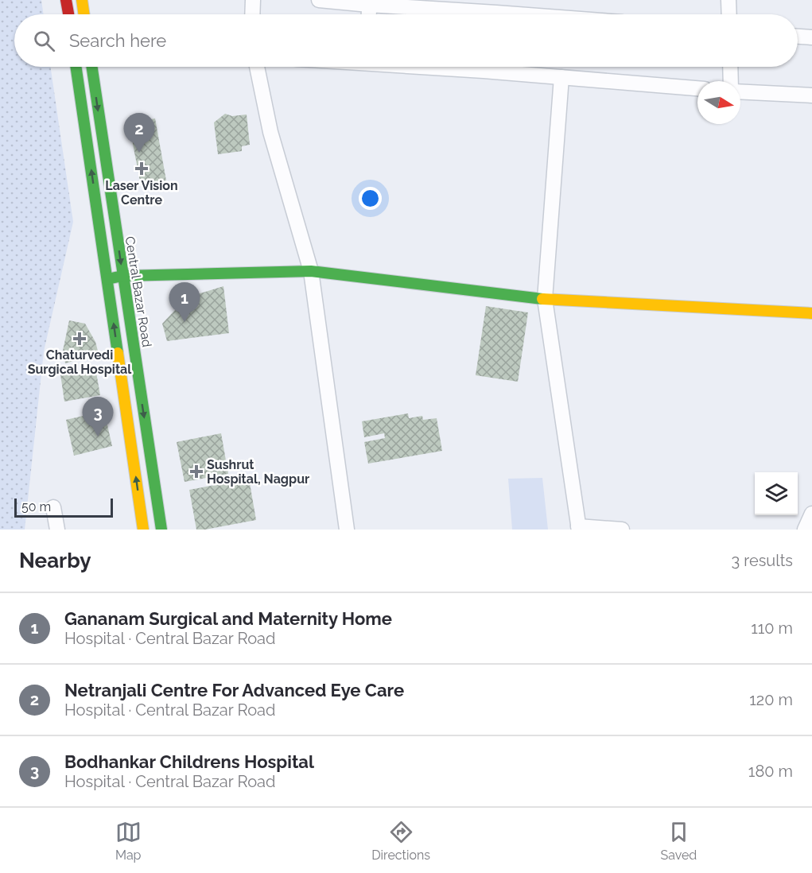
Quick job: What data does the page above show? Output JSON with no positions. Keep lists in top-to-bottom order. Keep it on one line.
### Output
{"streets":{"main road":["Central Bazar Road"]},"places":{"health":["Laser Vision Centre","Chaturvedi Surgical Hospital","Sushrut Hospital, Nagpur"]},"scale_bar":"50 m","north":"right","page":{"search":"Search here","pins":["2","1","3"],"scale":"50 m","heading":["Nearby","3 results"],"list":[{"mark":"1","name":"Gananam Surgical and Maternity Home","note":"Hospital · Central Bazar Road","value":"110 m"},{"mark":"2","name":"Netranjali Centre For Advanced Eye Care","note":"Hospital · Central Bazar Road","value":"120 m"},{"mark":"3","name":"Bodhankar Childrens Hospital","note":"Hospital · Central Bazar Road","value":"180 m"}],"nav":["Map","Directions","Saved"]}}
